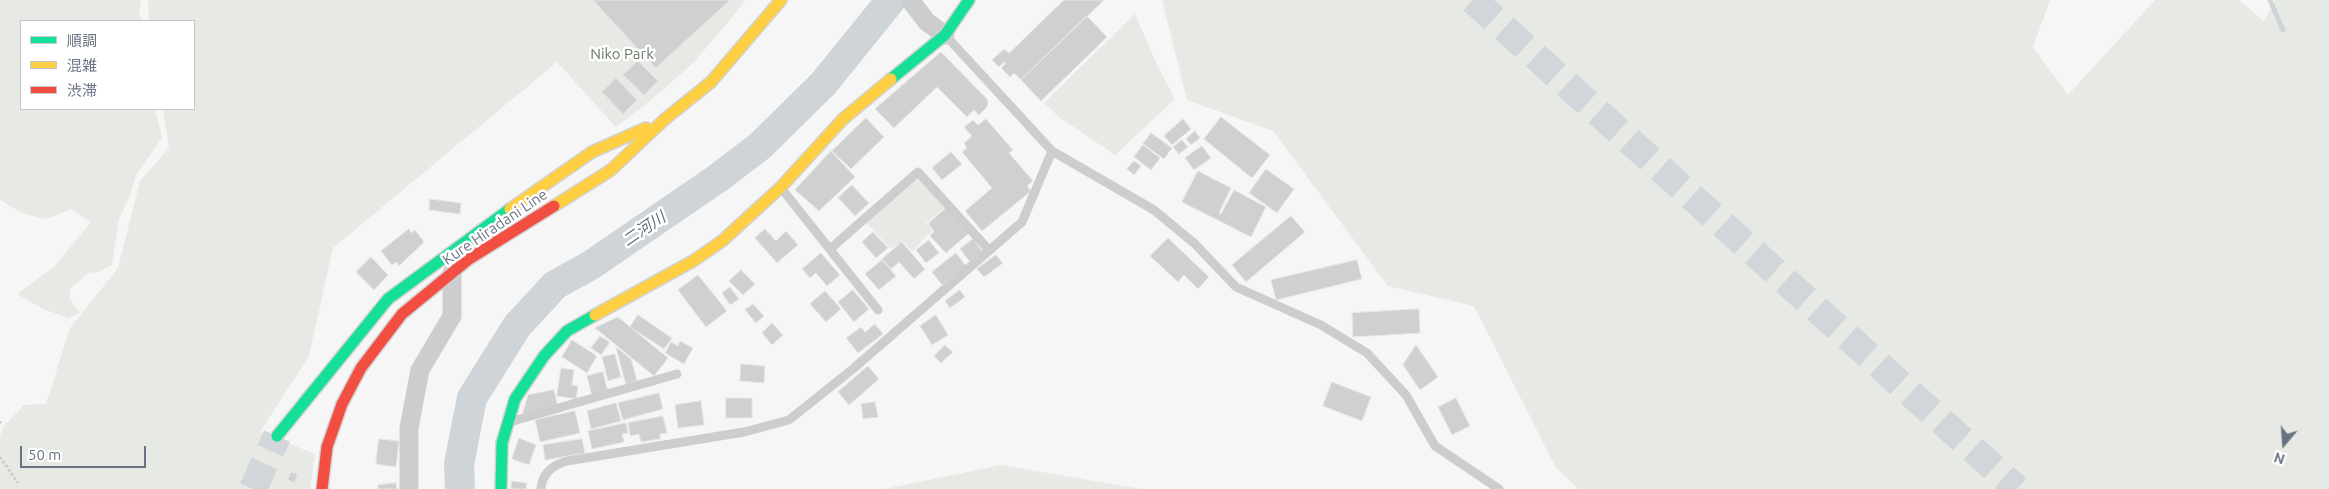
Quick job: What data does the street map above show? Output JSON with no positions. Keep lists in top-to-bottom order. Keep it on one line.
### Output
{"streets":{"main road":["Kure Hiradani Line"]},"water":["二河川"],"parks":["Niko Park"],"legend":["順調","混雑","渋滞"],"scale_bar":"50 m","north":"bottom"}
